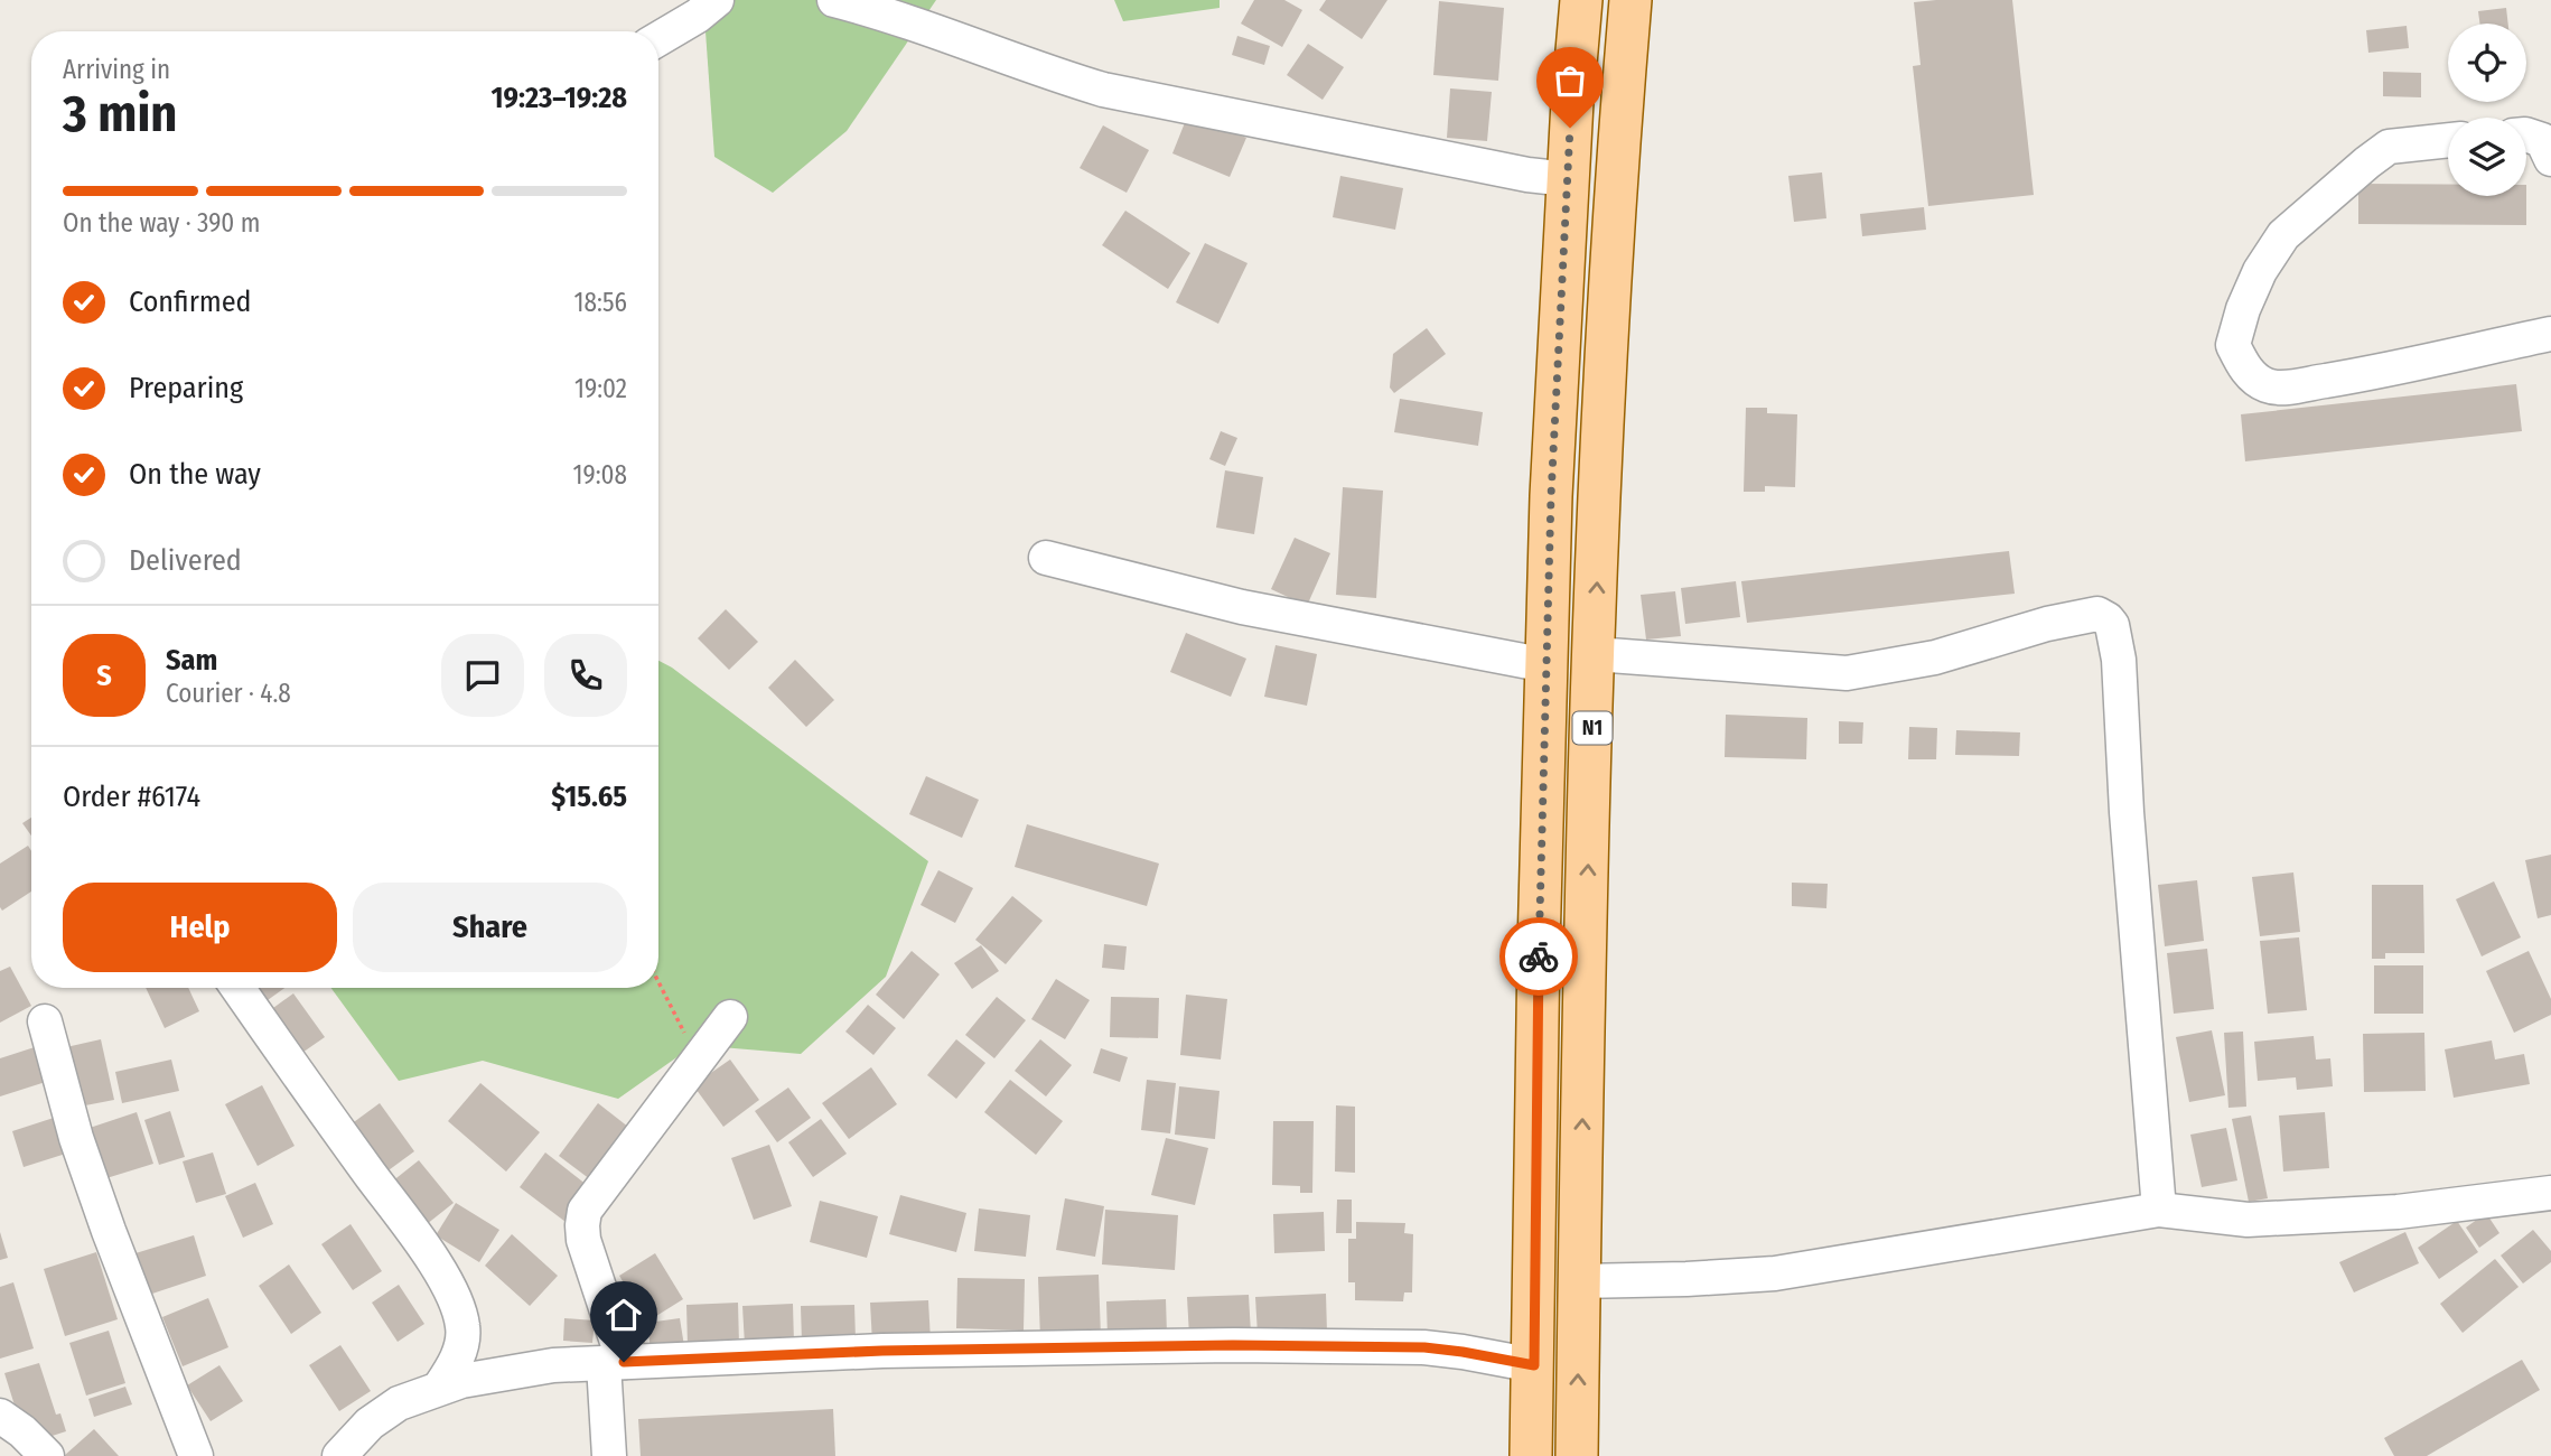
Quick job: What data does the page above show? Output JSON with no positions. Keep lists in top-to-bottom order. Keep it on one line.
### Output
{"streets":{"main road":["N1"]},"page":{"heading":["3 min","Arriving in","19:23–19:28"],"panel":["Sam","Courier · 4.8","Order #6174","$15.65"],"bar":"On the way · 390 m","list":[["Confirmed","18:56"],["Preparing","19:02"],["On the way","19:08"],"Delivered"],"round":"S","buttons":["Help","Share"]}}
